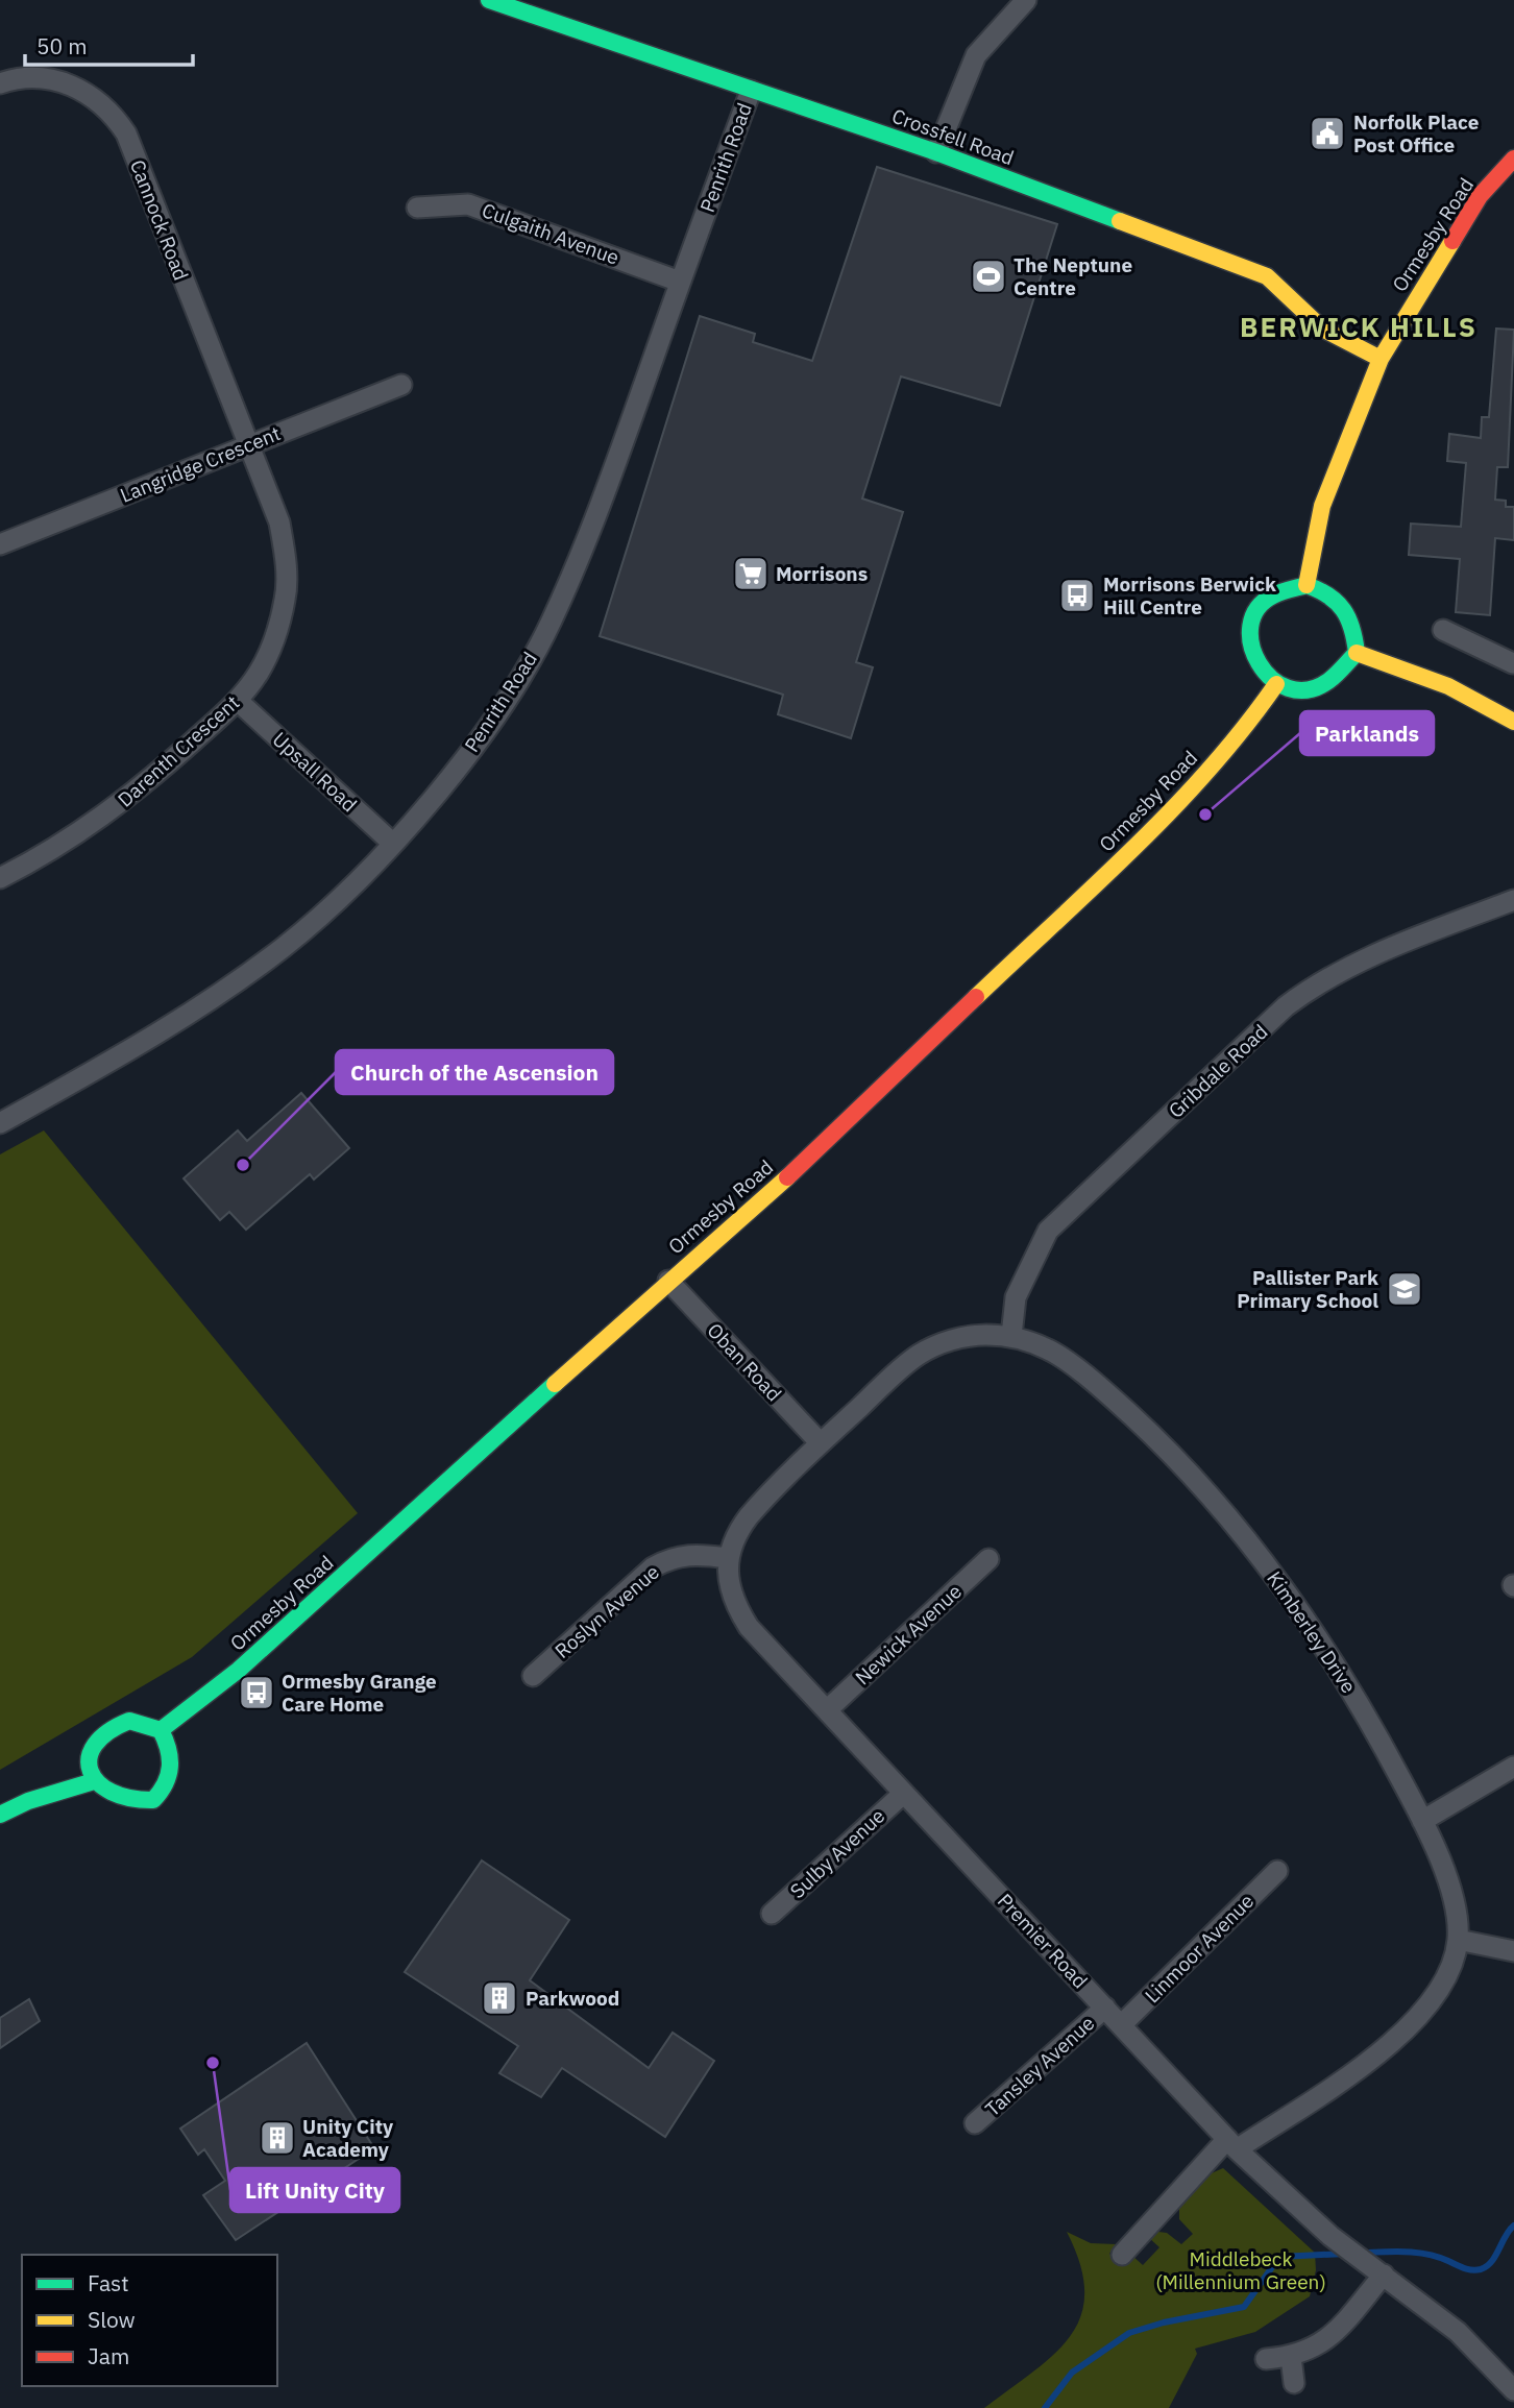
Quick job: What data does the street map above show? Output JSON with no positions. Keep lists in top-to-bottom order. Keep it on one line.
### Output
{"streets":{"street":["Crossfell Road","Penrith Road","Cannock Road","Culgaith Avenue","Ormesby Road","Langridge Crescent","Darenth Crescent","Upsall Road","Gribdale Road","Oban Road","Roslyn Avenue","Kimberley Drive","Newick Avenue","Sulby Avenue","Premier Road","Linmoor Avenue","Tansley Avenue"]},"crossings":[["Crossfell Road","Penrith Road"],["Crossfell Road","Ormesby Road"],["Penrith Road","Culgaith Avenue"],["Penrith Road","Upsall Road"],["Cannock Road","Langridge Crescent"],["Cannock Road","Darenth Crescent"],["Ormesby Road","Oban Road"],["Langridge Crescent","Darenth Crescent"],["Darenth Crescent","Upsall Road"],["Gribdale Road","Kimberley Drive"],["Oban Road","Kimberley Drive"],["Roslyn Avenue","Premier Road"],["Newick Avenue","Premier Road"],["Sulby Avenue","Premier Road"],["Premier Road","Linmoor Avenue"],["Premier Road","Tansley Avenue"]],"districts":["BERWICK HILLS"],"parks":["Middlebeck (Millennium Green)"],"places":{"public building":["Norfolk Place Post Office"],"sports":["The Neptune Centre"],"supermarket":["Morrisons"],"bus stop":["Morrisons Berwick Hill Centre","Ormesby Grange Care Home"],"other":["Parklands","Church of the Ascension","Lift Unity City"],"school or university":["Pallister Park Primary School"],"building":["Parkwood","Unity City Academy"]},"legend":["Fast","Slow","Jam"],"scale_bar":"50 m"}
